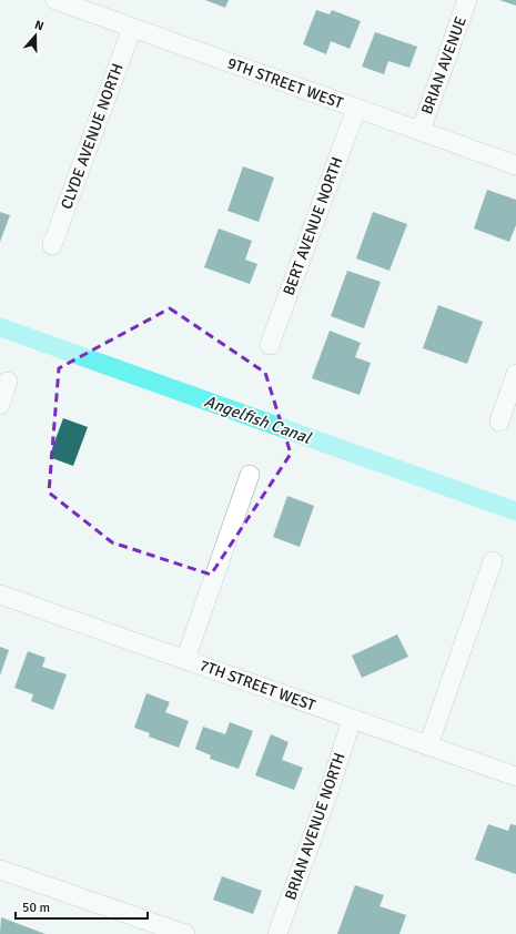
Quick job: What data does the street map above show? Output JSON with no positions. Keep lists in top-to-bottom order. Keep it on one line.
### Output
{"streets":{"street":["BRIAN AVENUE","9TH STREET WEST","CLYDE AVENUE NORTH","BERT AVENUE NORTH","7TH STREET WEST","BRIAN AVENUE NORTH"]},"crossings":[["BRIAN AVENUE","9TH STREET WEST"],["9TH STREET WEST","CLYDE AVENUE NORTH"],["9TH STREET WEST","BERT AVENUE NORTH"],["7TH STREET WEST","BRIAN AVENUE NORTH"]],"water":["Angelfish Canal"],"scale_bar":"50 m","north":"top"}
